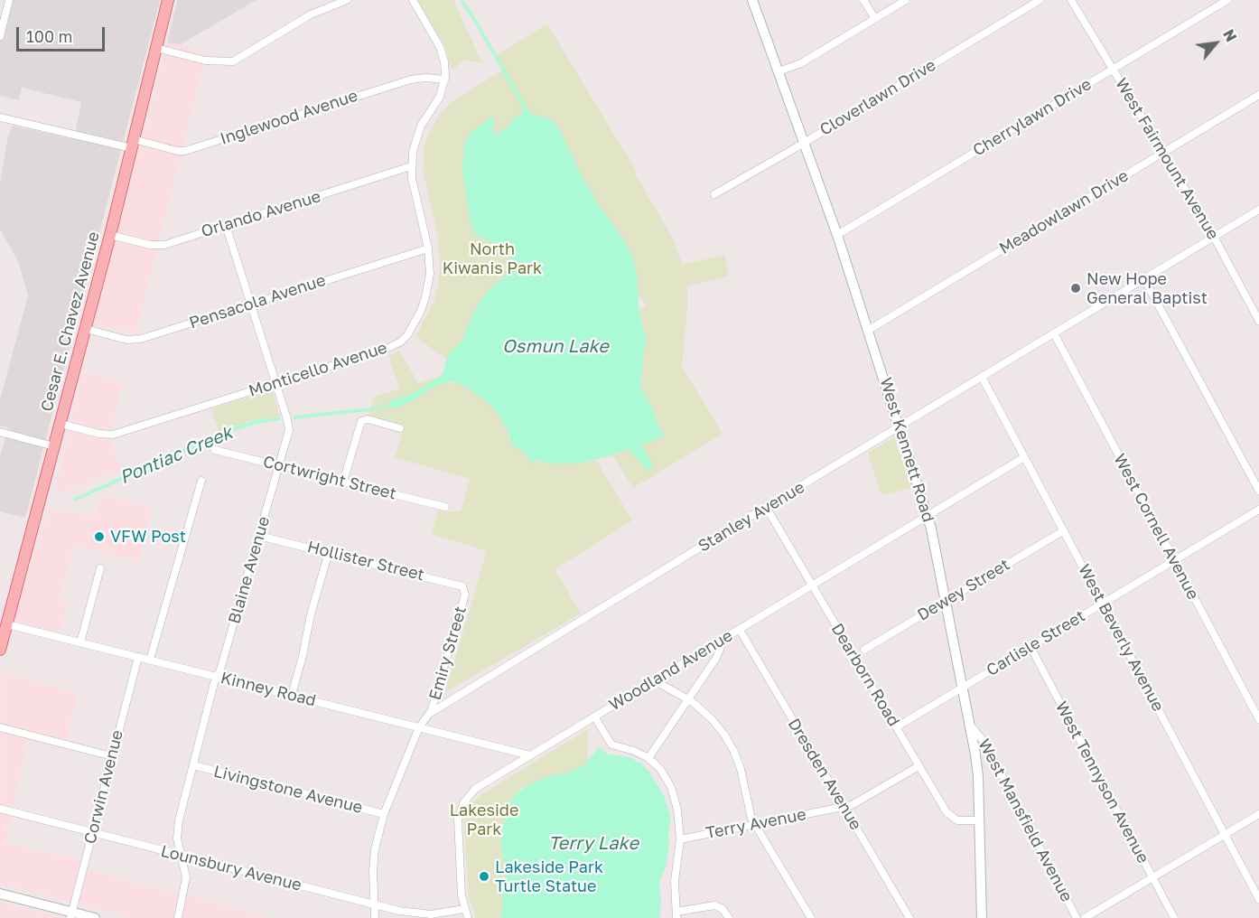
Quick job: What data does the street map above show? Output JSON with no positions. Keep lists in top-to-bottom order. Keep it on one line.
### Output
{"streets":{"main road":["Cesar E. Chavez Avenue"],"street":["Cloverlawn Drive","Inglewood Avenue","Cherrylawn Drive","West Fairmount Avenue","Meadowlawn Drive","Orlando Avenue","Pensacola Avenue","Monticello Avenue","West Kennett Road","Cortwright Street","Stanley Avenue","West Cornell Avenue","Hollister Street","Blaine Avenue","Dewey Street","West Beverly Avenue","Carlisle Street","Emiry Street","Woodland Avenue","Dearborn Road","Kinney Road","Dresden Avenue","West Tennyson Avenue","Corwin Avenue","Livingstone Avenue","West Mansfield Avenue","Terry Avenue","Lounsbury Avenue"]},"crossings":[["Cloverlawn Drive","West Kennett Road"],["Inglewood Avenue","Cesar E. Chavez Avenue"],["Inglewood Avenue","Monticello Avenue"],["Cherrylawn Drive","West Fairmount Avenue"],["Cherrylawn Drive","West Kennett Road"],["West Fairmount Avenue","Meadowlawn Drive"],["West Fairmount Avenue","Stanley Avenue"],["Meadowlawn Drive","West Kennett Road"],["Orlando Avenue","Cesar E. Chavez Avenue"],["Orlando Avenue","Monticello Avenue"],["Orlando Avenue","Blaine Avenue"],["Pensacola Avenue","Cesar E. Chavez Avenue"],["Pensacola Avenue","Monticello Avenue"],["Pensacola Avenue","Blaine Avenue"],["Cesar E. Chavez Avenue","Monticello Avenue"],["Cesar E. Chavez Avenue","Kinney Road"],["Monticello Avenue","Blaine Avenue"],["West Kennett Road","Stanley Avenue"],["West Kennett Road","Dewey Street"],["West Kennett Road","Carlisle Street"],["West Kennett Road","Woodland Avenue"],["West Kennett Road","Dearborn Road"],["West Kennett Road","West Mansfield Avenue"],["Cortwright Street","Blaine Avenue"],["Stanley Avenue","West Cornell Avenue"],["Stanley Avenue","West Beverly Avenue"],["Stanley Avenue","Emiry Street"],["Stanley Avenue","Dearborn Road"],["Stanley Avenue","Kinney Road"],["Stanley Avenue","Livingstone Avenue"],["Stanley Avenue","Lounsbury Avenue"],["West Cornell Avenue","Carlisle Street"],["Hollister Street","Blaine Avenue"],["Hollister Street","Emiry Street"],["Blaine Avenue","Kinney Road"],["Blaine Avenue","Livingstone Avenue"],["Blaine Avenue","Lounsbury Avenue"],["Dewey Street","West Beverly Avenue"],["West Beverly Avenue","Carlisle Street"],["West Beverly Avenue","Woodland Avenue"],["Carlisle Street","Dearborn Road"],["Carlisle Street","West Tennyson Avenue"],["Woodland Avenue","Dearborn Road"],["Woodland Avenue","Kinney Road"],["Woodland Avenue","Dresden Avenue"],["Woodland Avenue","Lounsbury Avenue"],["Dearborn Road","Terry Avenue"],["Kinney Road","Corwin Avenue"],["Dresden Avenue","Terry Avenue"],["Corwin Avenue","Lounsbury Avenue"]],"water":["Osmun Lake","Pontiac Creek","Terry Lake"],"parks":["North Kiwanis Park","Lakeside Park"],"places":["New Hope General Baptist","VFW Post","Lakeside Park Turtle Statue"],"scale_bar":"100 m","north":"top right"}
